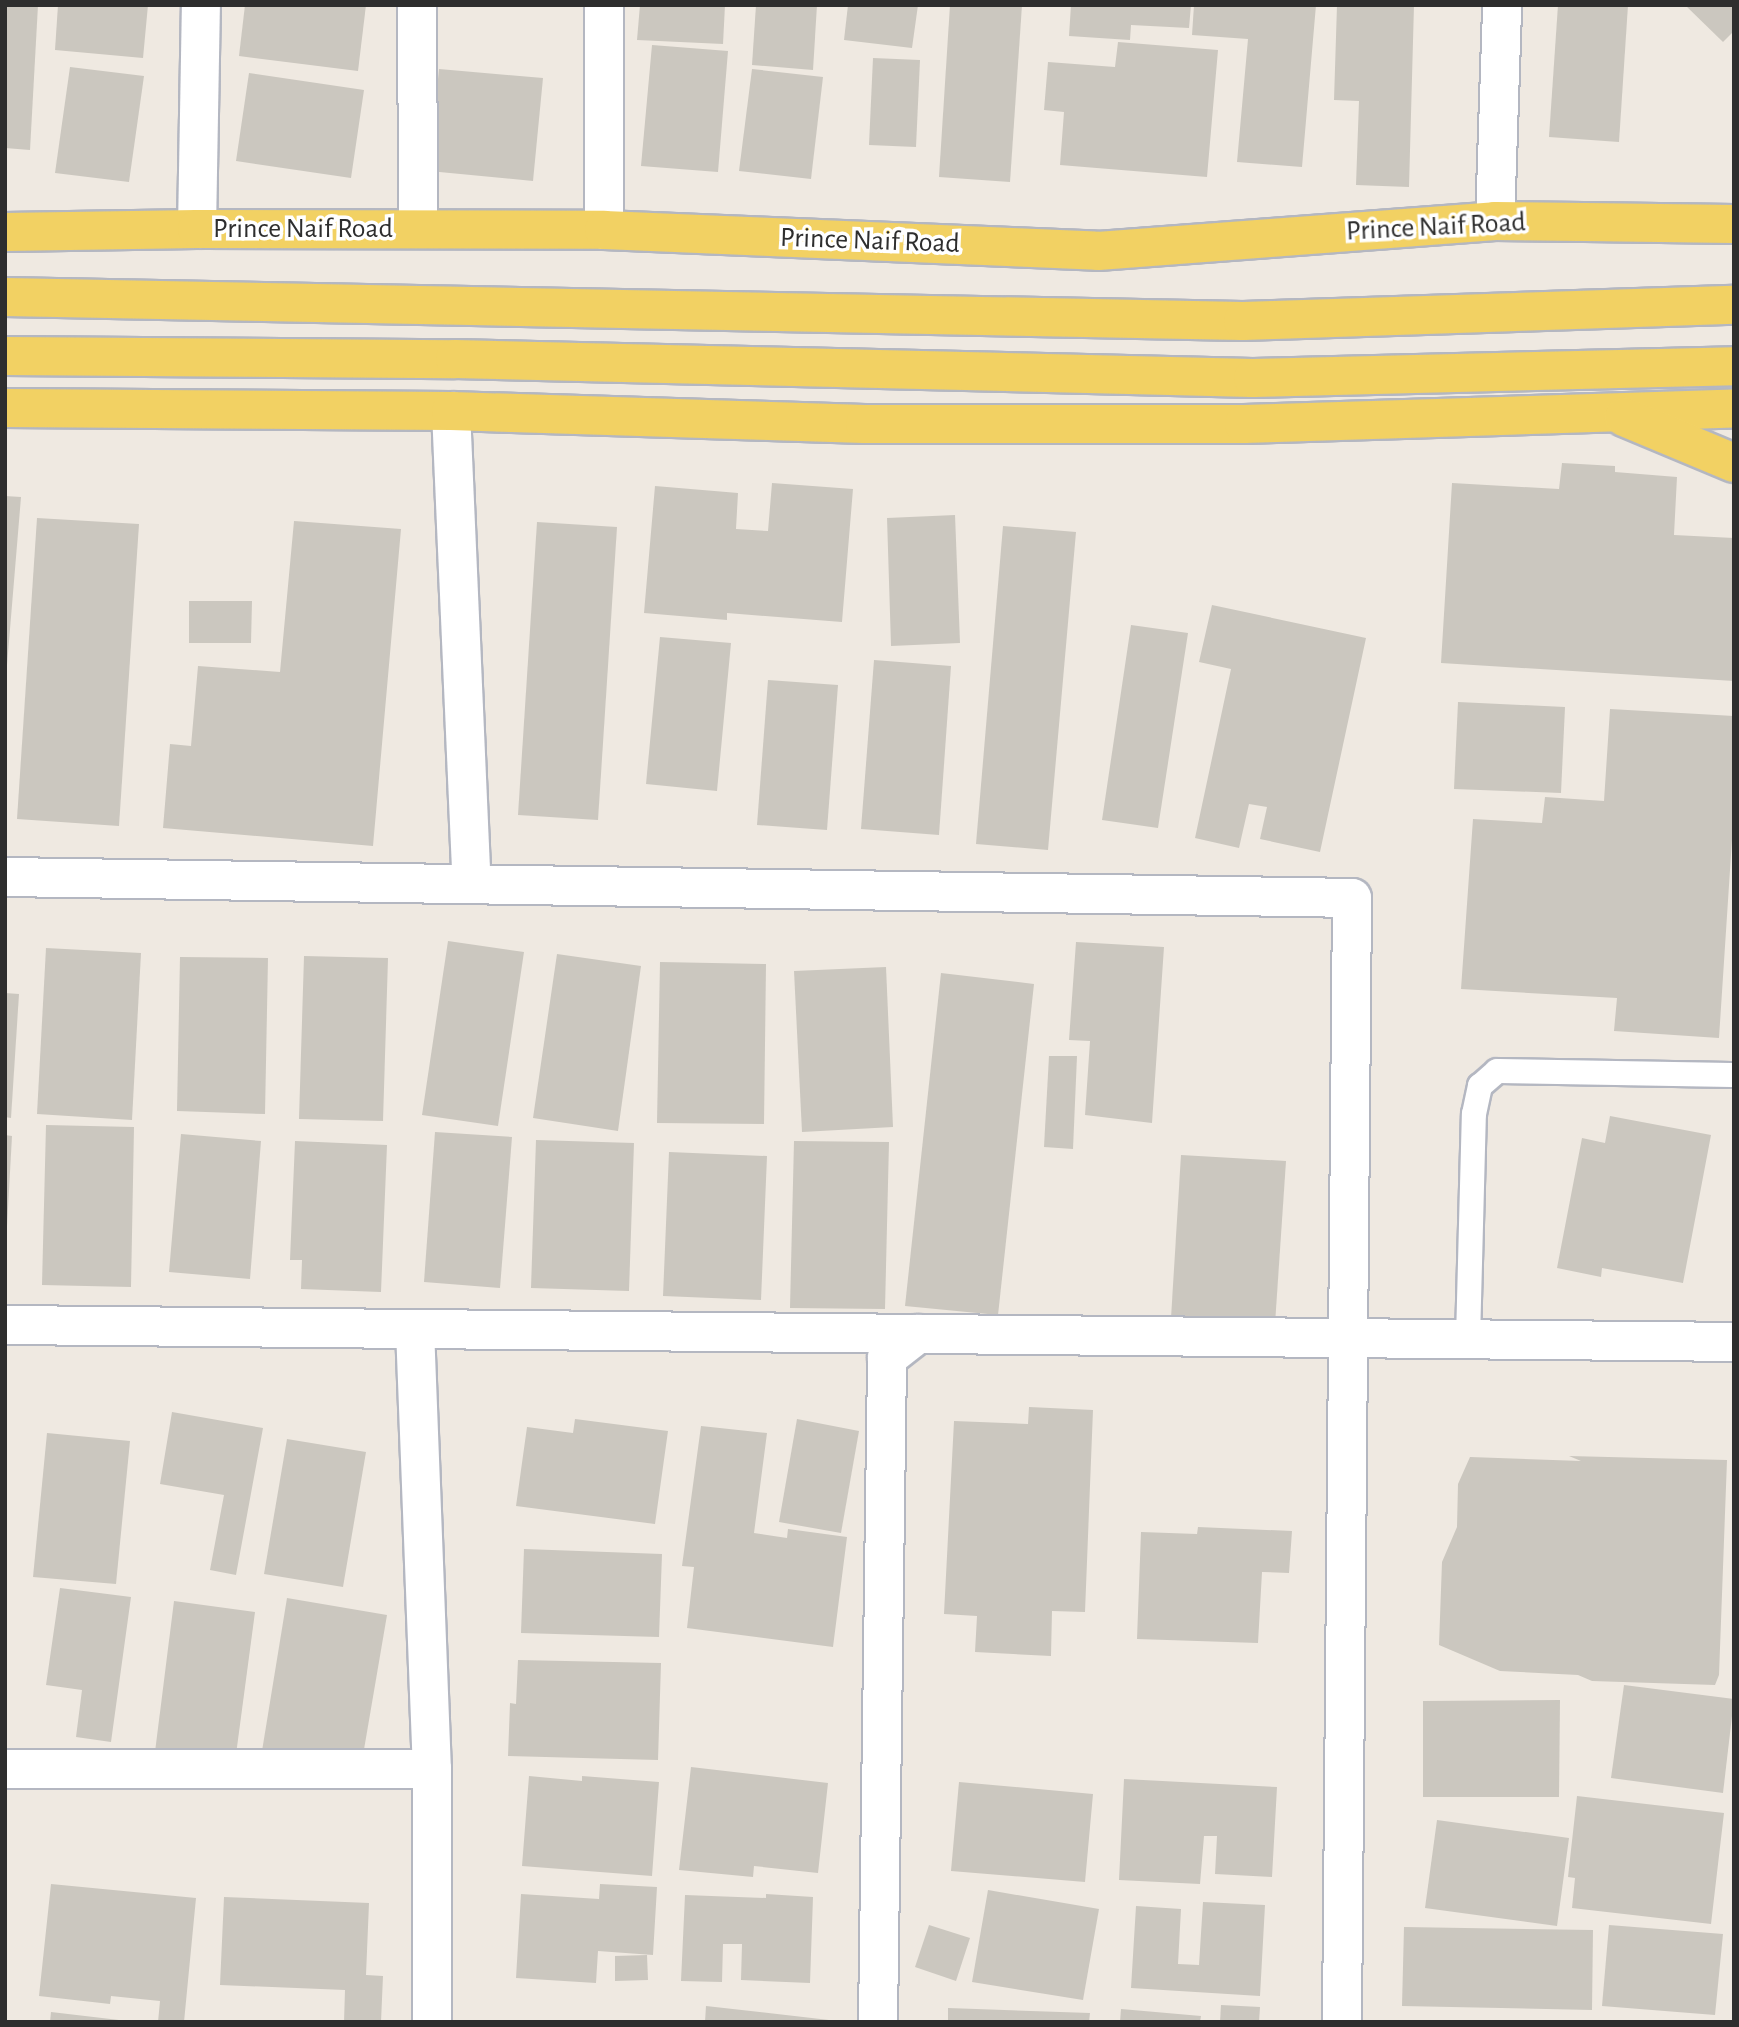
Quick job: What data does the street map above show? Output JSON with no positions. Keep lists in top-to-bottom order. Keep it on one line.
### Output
{"streets":{"main road":["Prince Naif Road"]}}
